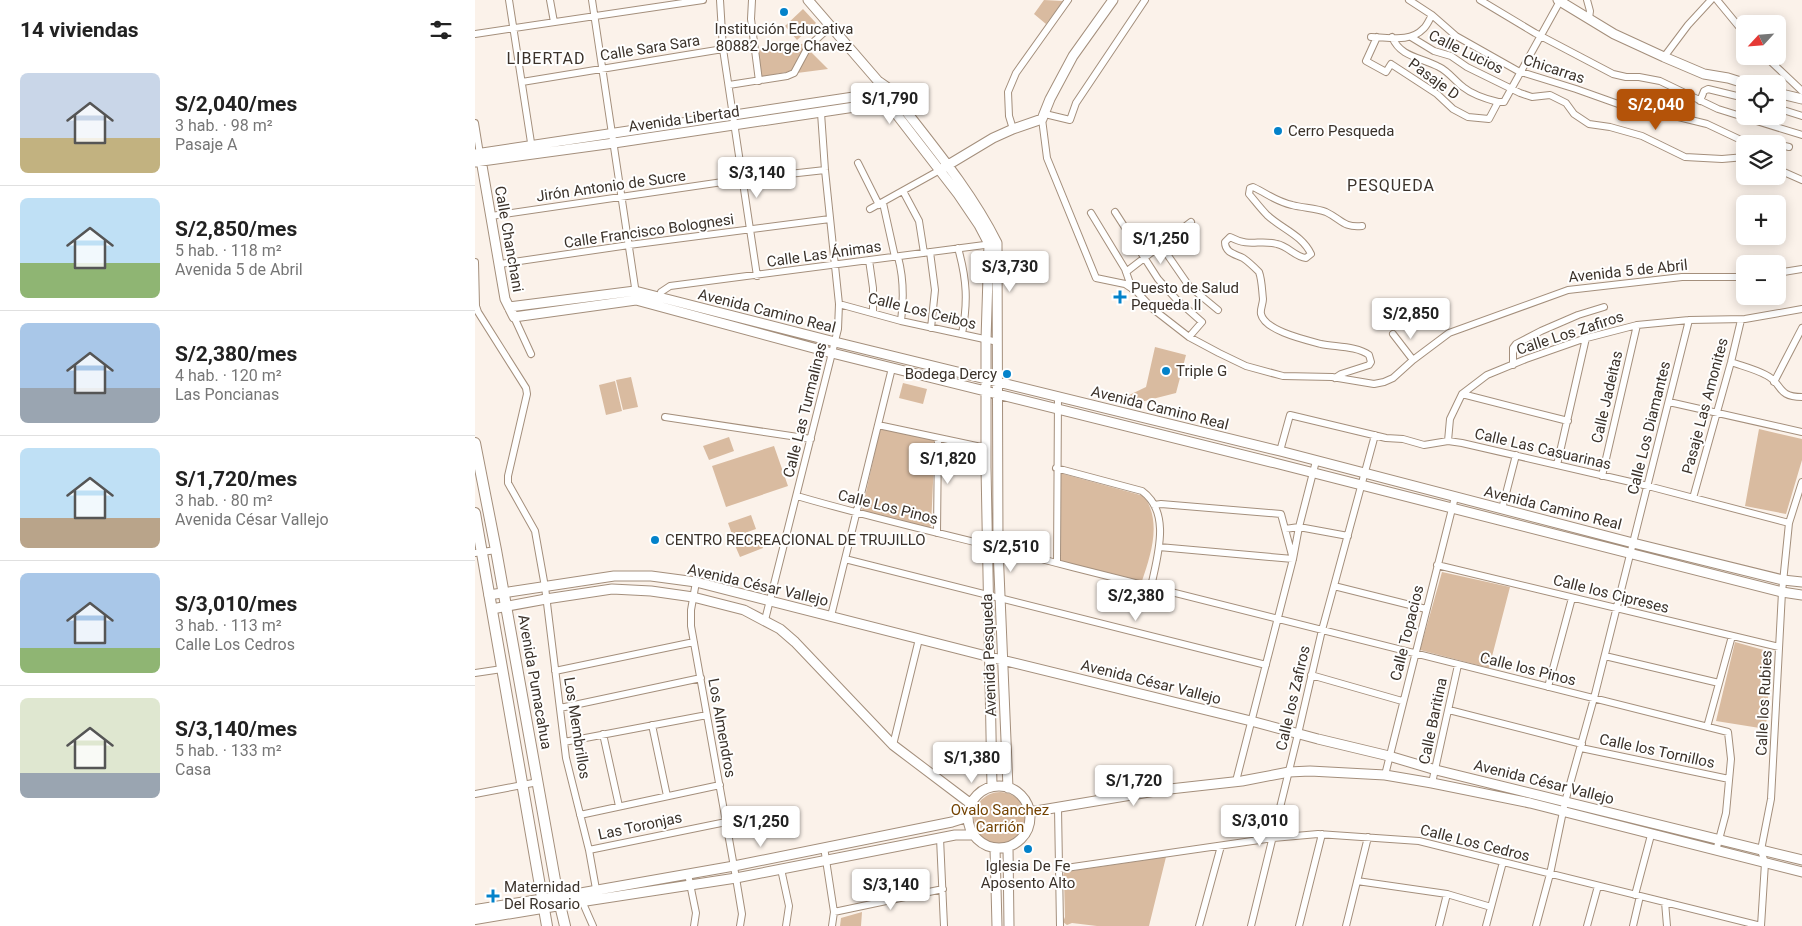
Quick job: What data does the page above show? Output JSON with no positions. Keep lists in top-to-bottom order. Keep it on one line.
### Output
{"streets":{"main road":["Avenida Libertad","Calle Chanchani","Avenida 5 de Abril","Avenida Camino Real","Avenida César Vallejo","Avenida Pesqueda","Avenida Pumacahua"],"street":["Calle Sara Sara","Calle Lucios","Chicarras","Pasaje D","Jirón Antonio de Sucre","Calle Francisco Bolognesi","Calle Las Ánimas","Calle Los Ceibos","Calle Los Zafiros","Calle Jadeitas","Pasaje Las Amonites","Calle Las Turmalinas","Calle Los Diamantes","Calle Las Casuarinas","Calle Los Pinos","Calle los Cipreses","Calle Topacios","Calle los Pinos","Calle los Zafiros","Calle los Rubies","Calle Baritina","Los Membrillos","Los Almendros","Calle los Tornillos","Las Toronjas","Calle Los Cedros"]},"crossings":[["Avenida Libertad","Calle Chanchani"],["Avenida Libertad","Calle Las Turmalinas"],["Avenida Libertad","Avenida Pesqueda"],["Jirón Antonio de Sucre","Calle Chanchani"],["Jirón Antonio de Sucre","Calle Las Turmalinas"],["Calle Francisco Bolognesi","Calle Chanchani"],["Calle Francisco Bolognesi","Calle Las Turmalinas"],["Calle Chanchani","Avenida Camino Real"],["Calle Las Ánimas","Avenida Camino Real"],["Calle Las Ánimas","Calle Las Turmalinas"],["Calle Las Ánimas","Avenida Pesqueda"],["Avenida Camino Real","Calle Los Zafiros"],["Avenida Camino Real","Calle Las Turmalinas"],["Avenida Camino Real","Calle Los Diamantes"],["Avenida Camino Real","Calle Las Casuarinas"],["Avenida Camino Real","Calle Topacios"],["Avenida Camino Real","Avenida Pesqueda"],["Avenida Camino Real","Calle los Rubies"],["Calle Los Ceibos","Calle Las Turmalinas"],["Calle Los Ceibos","Avenida Pesqueda"],["Calle Los Zafiros","Calle Jadeitas"],["Calle Los Zafiros","Pasaje Las Amonites"],["Calle Los Zafiros","Calle Los Diamantes"],["Calle Los Zafiros","Calle Las Casuarinas"],["Calle Los Zafiros","Calle Los Pinos"],["Calle Los Zafiros","Avenida César Vallejo"],["Calle Los Zafiros","Calle los Pinos"],["Calle Los Zafiros","Calle los Zafiros"],["Calle Los Zafiros","Calle Los Cedros"],["Calle Jadeitas","Calle Las Casuarinas"],["Pasaje Las Amonites","Calle Las Casuarinas"],["Calle Las Turmalinas","Calle Los Pinos"],["Calle Las Turmalinas","Avenida César Vallejo"],["Calle Los Diamantes","Calle Las Casuarinas"],["Calle Las Casuarinas","Calle los Rubies"],["Calle Los Pinos","Avenida Pesqueda"],["Calle Los Pinos","Calle los Pinos"],["Calle Los Pinos","Calle los Zafiros"],["Avenida César Vallejo","Calle Topacios"],["Avenida César Vallejo","Avenida Pesqueda"],["Avenida César Vallejo","Avenida Pumacahua"],["Avenida César Vallejo","Calle los Zafiros"],["Avenida César Vallejo","Calle los Rubies"],["Avenida César Vallejo","Calle Baritina"],["Avenida César Vallejo","Los Membrillos"],["Avenida César Vallejo","Los Almendros"],["Calle los Cipreses","Calle Topacios"],["Calle los Cipreses","Calle los Rubies"],["Calle Topacios","Calle los Pinos"],["Calle los Pinos","Calle los Zafiros"],["Calle los Pinos","Calle Baritina"],["Calle los Pinos","Calle los Tornillos"],["Calle los Rubies","Calle Los Cedros"],["Calle Baritina","Calle los Tornillos"],["Los Membrillos","Las Toronjas"],["Los Almendros","Las Toronjas"]],"districts":["LIBERTAD","PESQUEDA"],"parks":["Ovalo Sanchez Carrión"],"places":{"other":["Institución Educativa 80882 Jorge Chavez","Cerro Pesqueda","Triple G","Bodega Dercy","CENTRO RECREACIONAL DE TRUJILLO","Iglesia De Fe Aposento Alto"],"health":["Puesto de Salud Pequeda II","Maternidad Del Rosario"]},"north":"bottom left","page":{"heading":"14 viviendas","map_buttons":["+","−"],"list":[{"name":"S/2,040/mes","note":"3 hab. · 98 m² · Pasaje A"},{"name":"S/2,850/mes","note":"5 hab. · 118 m² · Avenida 5 de Abril"},{"name":"S/2,380/mes","note":"4 hab. · 120 m² · Las Poncianas"},{"name":"S/1,720/mes","note":"3 hab. · 80 m² · Avenida César Vallejo"},{"name":"S/3,010/mes","note":"3 hab. · 113 m² · Calle Los Cedros"},{"name":"S/3,140/mes","note":"5 hab. · 133 m² · Casa"}],"price":["S/1,790","S/2,040","S/3,140","S/1,250","S/3,730","S/2,850","S/1,820","S/2,510","S/2,380","S/1,380","S/1,720","S/3,010","S/1,250","S/3,140"]}}
